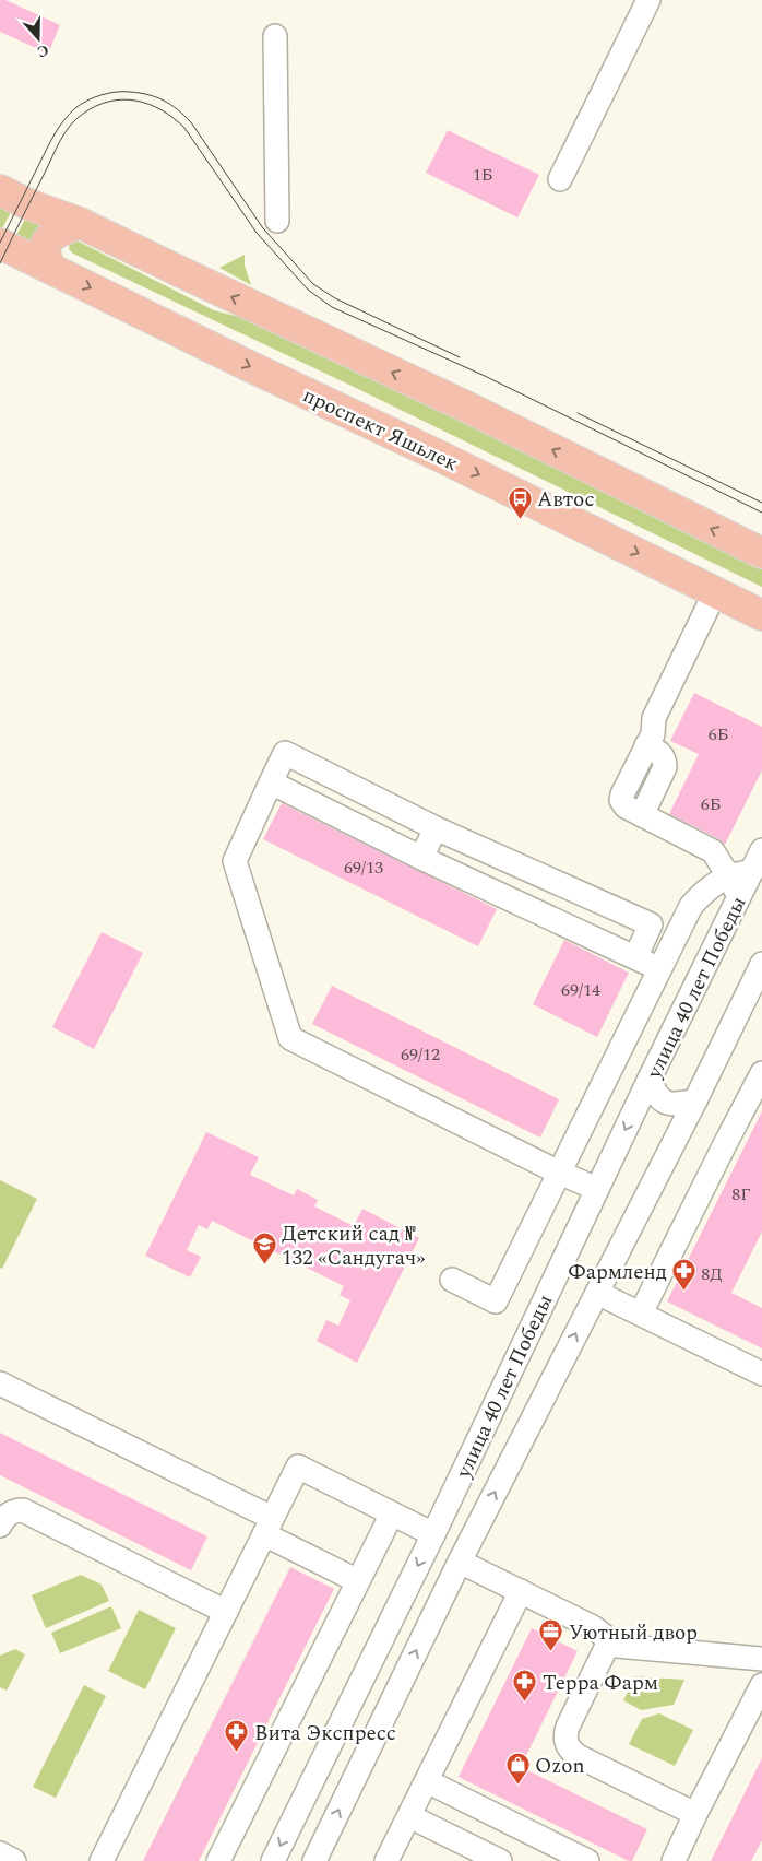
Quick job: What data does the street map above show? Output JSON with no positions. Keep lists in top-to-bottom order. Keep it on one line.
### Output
{"streets":{"main road":["проспект Яшьлек"],"street":["улица 40 лет Победы"]},"places":{"bus stop":["Автос"],"school or university":["Детский сад № 132 «Сандугач»"],"pharmacy":["Фармленд","Терра Фарм","Вита Экспресс"],"office":["Уютный двор"],"shop":["Ozon"]},"house_numbers":["1Б","6Б","6Б","69/13","69/14","69/12","8Г","8Д"],"north":"bottom"}
